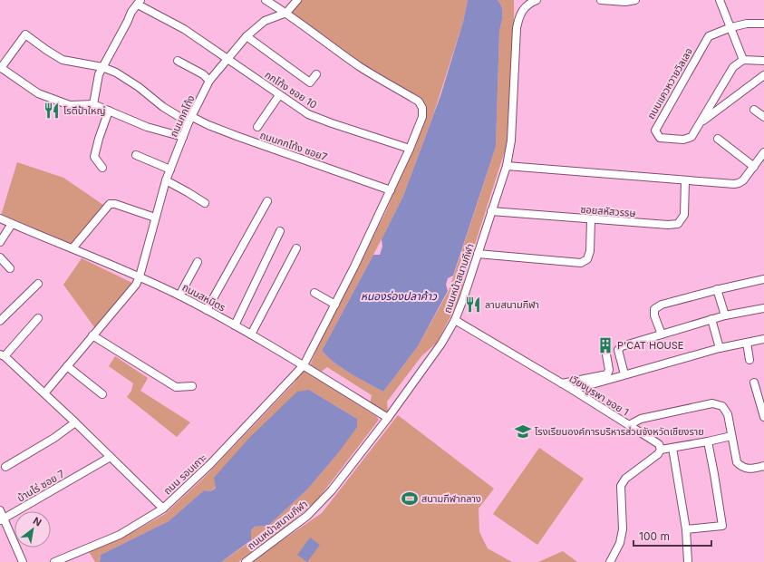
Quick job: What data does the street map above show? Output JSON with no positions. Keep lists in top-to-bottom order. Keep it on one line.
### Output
{"streets":{"street":["ถนนแควหวายวิลเลจ","กกโท้ง ซอย 10","ถนนกกโท้ง","ถนนกกโท้ง ซอย7","ซอยสหัสวรรษ","ถนนหน้าสนามกีฬา","ถนนสหมิตร","เวียงบูรพา ซอย 1","ถนน รอบเกาะ","บ้านไร่ ซอย 7"]},"crossings":[["กกโท้ง ซอย 10","ถนนกกโท้ง"],["กกโท้ง ซอย 10","ถนน รอบเกาะ"],["ถนนกกโท้ง","ถนนกกโท้ง ซอย7"],["ถนนกกโท้ง","ถนนสหมิตร"],["ถนนกกโท้ง","ถนน รอบเกาะ"],["ถนนกกโท้ง ซอย7","ถนน รอบเกาะ"],["ซอยสหัสวรรษ","ถนนหน้าสนามกีฬา"],["ถนนหน้าสนามกีฬา","ถนนสหมิตร"],["ถนนหน้าสนามกีฬา","เวียงบูรพา ซอย 1"],["ถนนสหมิตร","ถนน รอบเกาะ"]],"water":["หนองร่องปลาค้าว"],"places":{"restaurant":["โรตีป้าใหญ่","ลาบสนามกีฬา"],"building":["P'CAT HOUSE"],"school or university":["โรงเรียนองค์การบริหารส่วนจังหวัดเชียงราย"],"sports":["สนามกีฬากลาง"]},"scale_bar":"100 m","north":"top right"}
